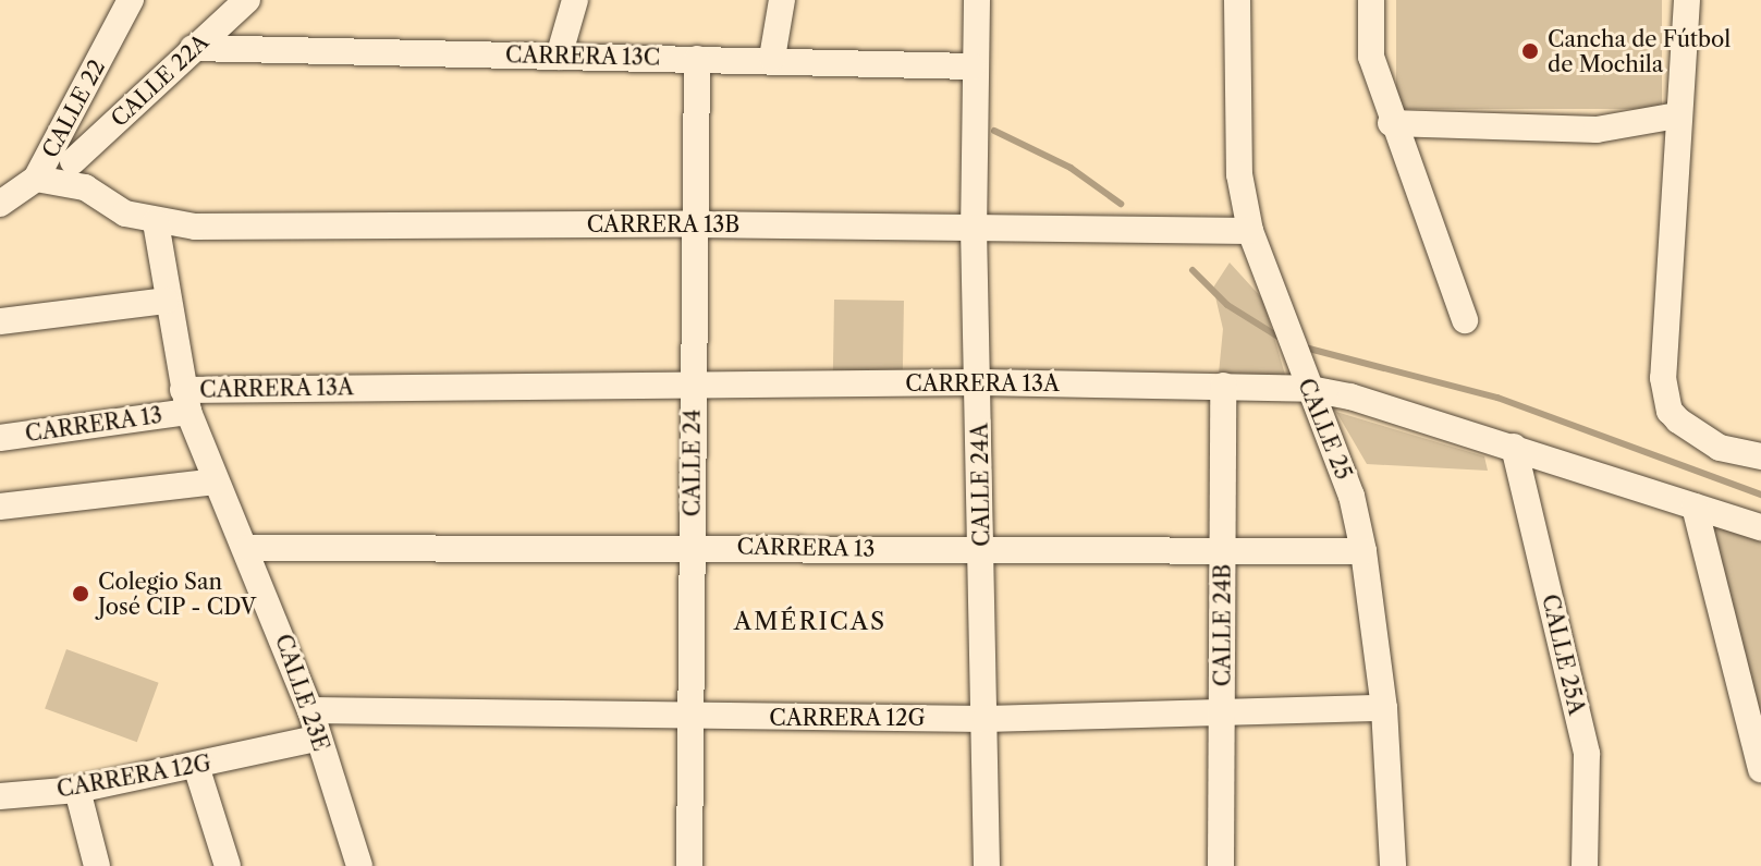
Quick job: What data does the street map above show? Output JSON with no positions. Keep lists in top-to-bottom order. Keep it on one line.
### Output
{"streets":{"street":["CARRERA 13C","CALLE 22A","CALLE 22","CARRERA 13B","CARRERA 13A","CARRERA 13","CALLE 25","CALLE 24","CALLE 24A","CALLE 24B","CALLE 25A","CALLE 23E","CARRERA 12G"]},"crossings":[["CARRERA 13C","CALLE 22A"],["CARRERA 13C","CALLE 24"],["CARRERA 13C","CALLE 24A"],["CALLE 22","CARRERA 13B"],["CARRERA 13B","CALLE 25"],["CARRERA 13B","CALLE 24"],["CARRERA 13B","CALLE 24A"],["CARRERA 13B","CALLE 23E"],["CARRERA 13A","CARRERA 13"],["CARRERA 13A","CALLE 25"],["CARRERA 13A","CALLE 24"],["CARRERA 13A","CALLE 24A"],["CARRERA 13A","CALLE 24B"],["CARRERA 13A","CALLE 25A"],["CARRERA 13A","CALLE 23E"],["CARRERA 13","CALLE 25"],["CARRERA 13","CALLE 24"],["CARRERA 13","CALLE 24A"],["CARRERA 13","CALLE 24B"],["CARRERA 13","CALLE 23E"],["CALLE 25","CARRERA 12G"],["CALLE 24","CARRERA 12G"],["CALLE 24A","CARRERA 12G"],["CALLE 24B","CARRERA 12G"],["CALLE 23E","CARRERA 12G"]],"districts":["AMÉRICAS"],"places":["Cancha de Fútbol de Mochila","Colegio San José CIP - CDV"]}
